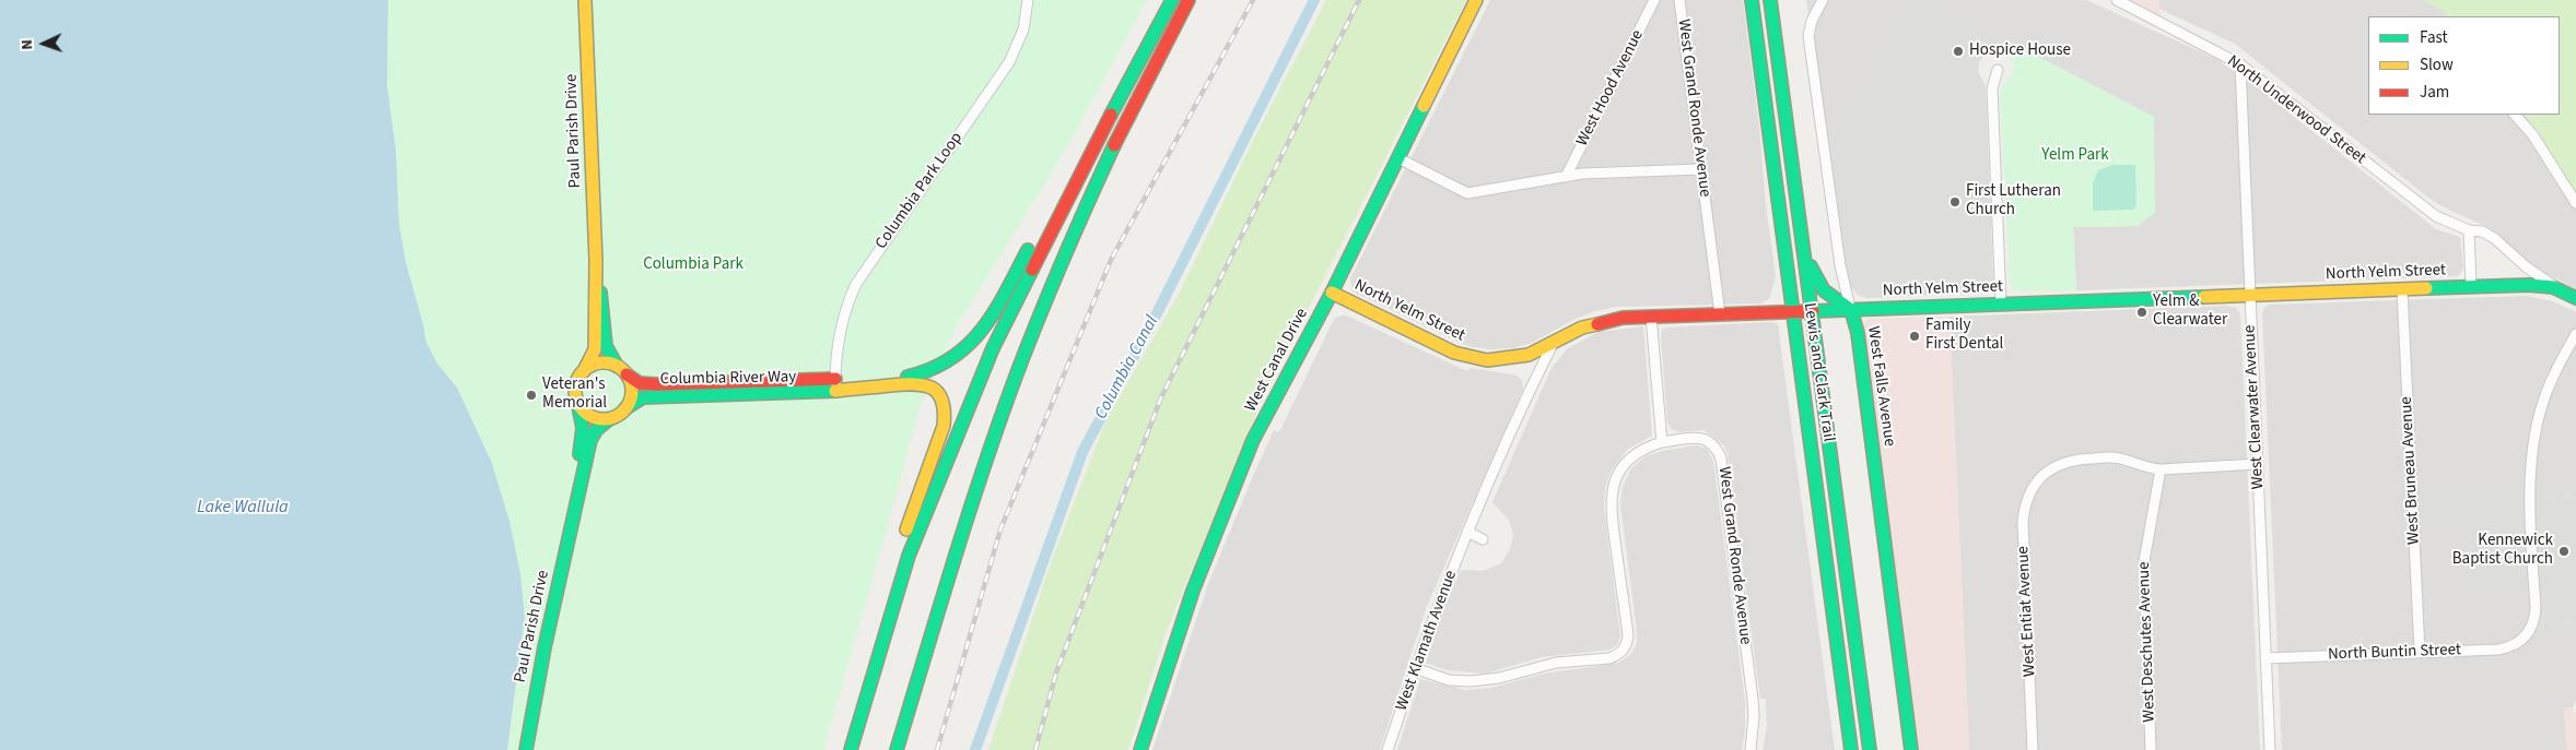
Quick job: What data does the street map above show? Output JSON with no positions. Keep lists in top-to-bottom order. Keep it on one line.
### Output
{"streets":{"main road":["Paul Parish Drive","North Yelm Street","West Canal Drive","Lewis and Clark Trail","Columbia River Way","West Falls Avenue"],"street":["West Hood Avenue","West Grand Ronde Avenue","North Underwood Street","Columbia Park Loop","West Clearwater Avenue","West Bruneau Avenue","West Entiat Avenue","West Klamath Avenue","West Deschutes Avenue","North Buntin Street"]},"crossings":[["West Grand Ronde Avenue","North Yelm Street"],["North Underwood Street","North Yelm Street"],["North Underwood Street","West Clearwater Avenue"],["Paul Parish Drive","Columbia River Way"],["Columbia Park Loop","Columbia River Way"],["North Yelm Street","West Canal Drive"],["North Yelm Street","Lewis and Clark Trail"],["North Yelm Street","West Falls Avenue"],["North Yelm Street","West Clearwater Avenue"],["North Yelm Street","West Bruneau Avenue"],["North Yelm Street","West Klamath Avenue"],["West Clearwater Avenue","North Buntin Street"],["West Bruneau Avenue","North Buntin Street"],["West Entiat Avenue","West Deschutes Avenue"]],"water":["Columbia Canal","Lake Wallula"],"parks":["Yelm Park","Columbia Park"],"places":["Hospice House","First Lutheran Church","Yelm & Clearwater","Family First Dental","Veteran's Memorial","Kennewick Baptist Church"],"legend":["Fast","Slow","Jam"],"north":"left"}
